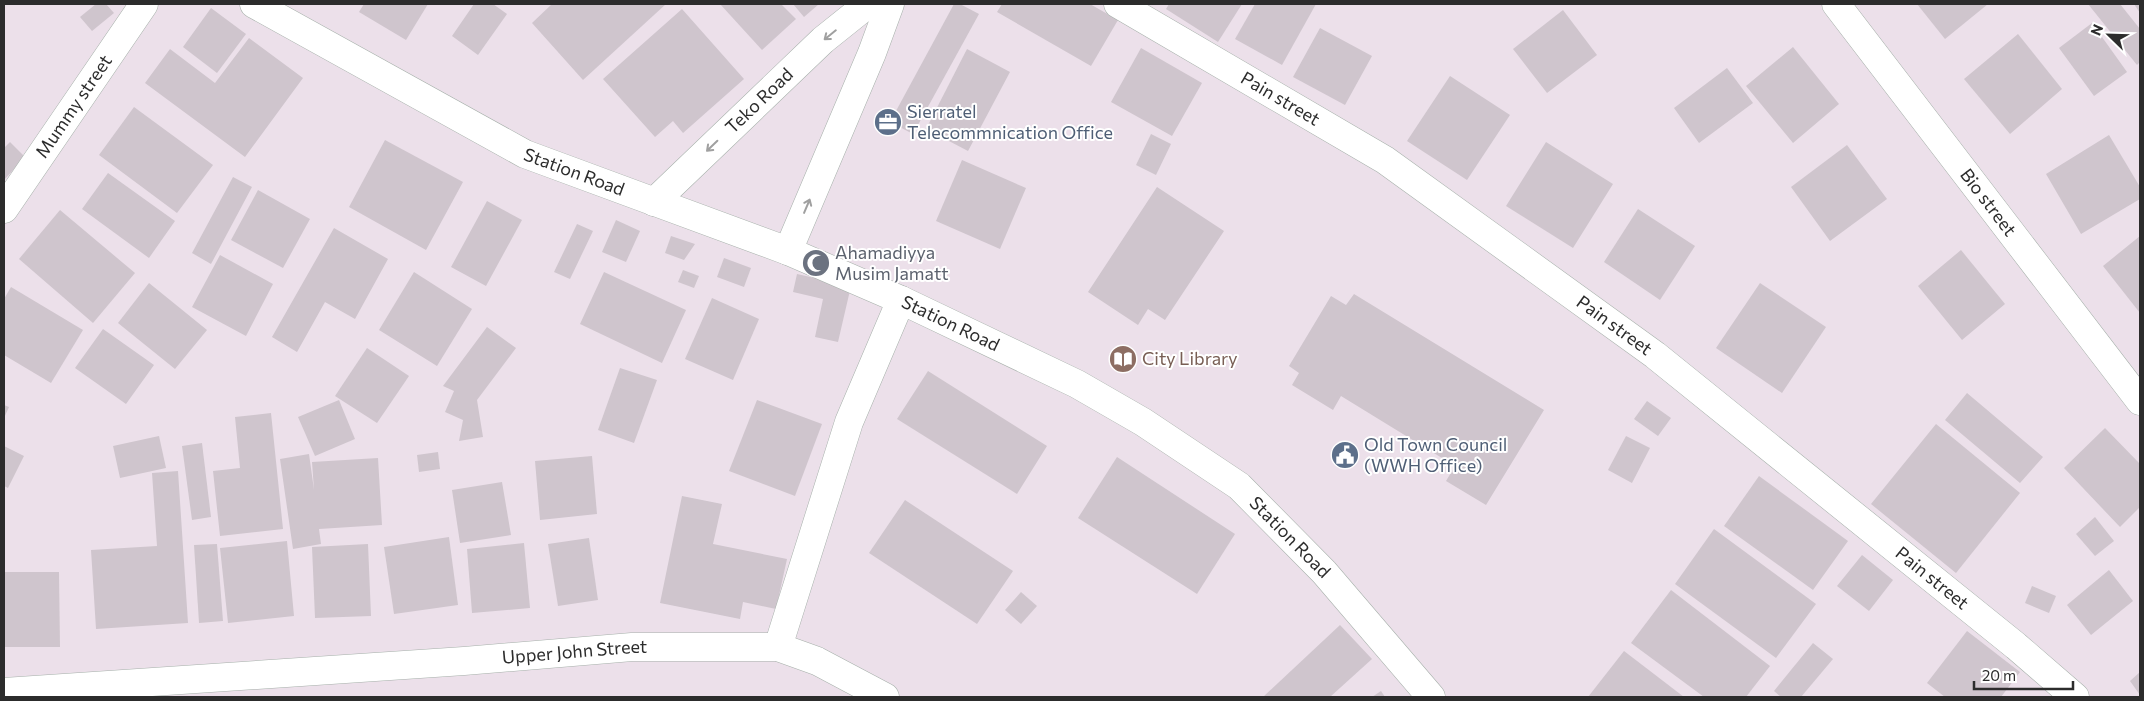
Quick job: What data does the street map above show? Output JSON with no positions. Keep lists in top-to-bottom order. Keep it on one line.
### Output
{"streets":{"street":["Pain street","Teko Road","Mummy street","Station Road","Bio street","Upper John Street"]},"crossings":[["Teko Road","Station Road"]],"places":{"office":["Sierratel Telecommnication Office"],"mosque":["Ahamadiyya Musim Jamatt"],"library":["City Library"],"public building":["Old Town Council (WWH Office)"]},"scale_bar":"20 m","north":"top left"}
